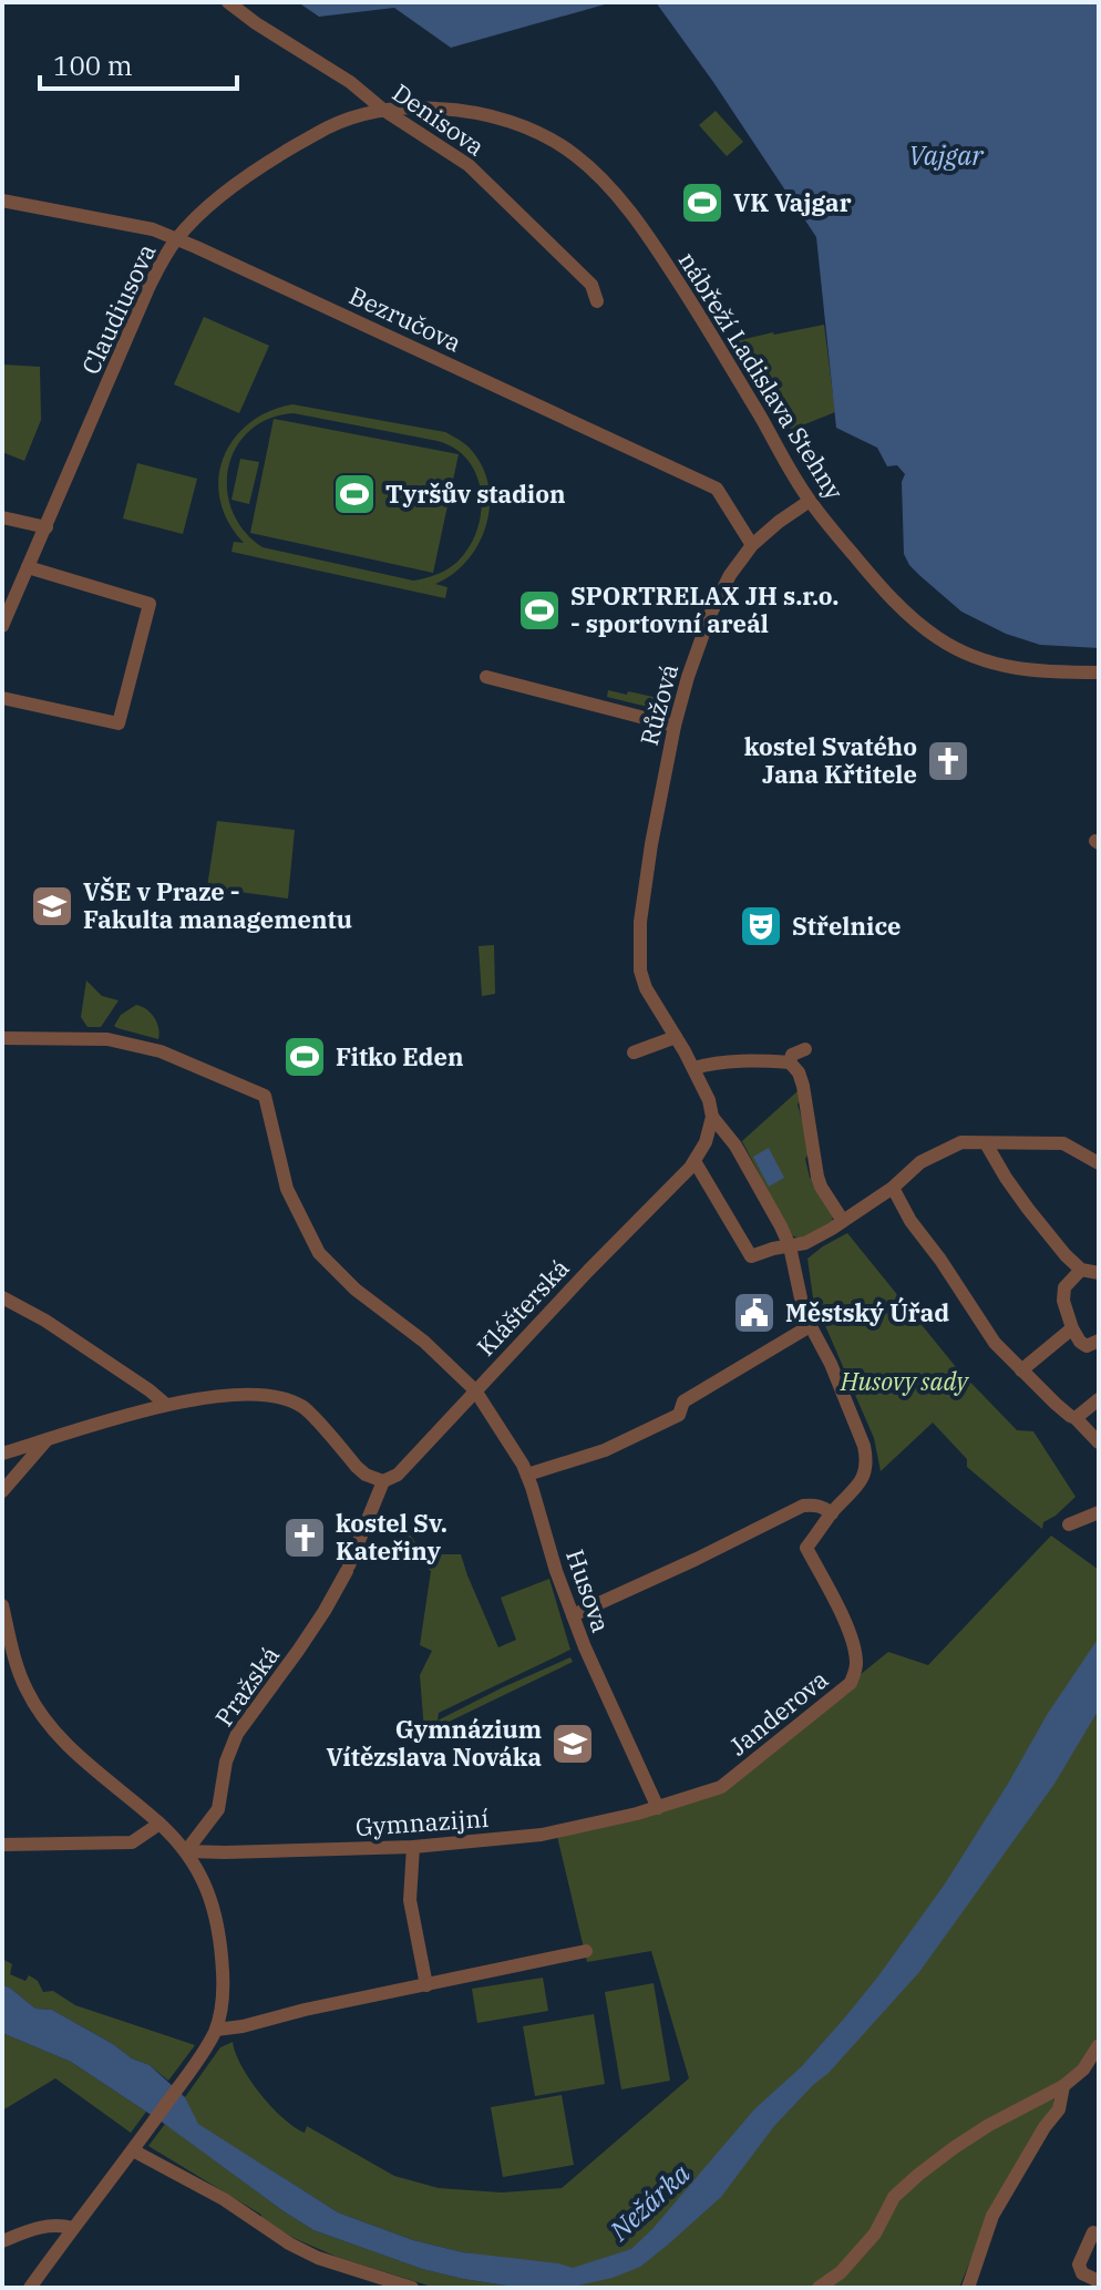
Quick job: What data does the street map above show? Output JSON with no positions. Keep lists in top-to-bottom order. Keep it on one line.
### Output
{"streets":{"street":["Denisova","Claudiusova","Bezručova","nábřeží Ladislava Stehny","Růžová","Klášterská","Husova","Pražská","Janderova","Gymnazijní"]},"crossings":[["Denisova","Claudiusova"],["Denisova","nábřeží Ladislava Stehny"],["Claudiusova","Bezručova"],["Claudiusova","nábřeží Ladislava Stehny"],["Bezručova","Růžová"],["nábřeží Ladislava Stehny","Růžová"],["Růžová","Janderova"],["Klášterská","Husova"],["Klášterská","Pražská"],["Husova","Janderova"],["Husova","Gymnazijní"],["Pražská","Gymnazijní"],["Janderova","Gymnazijní"]],"water":["Vajgar","Nežárka"],"parks":["Husovy sady"],"places":{"sports":["VK Vajgar","Tyršův stadion","SPORTRELAX JH s.r.o. - sportovní areál","Fitko Eden"],"church":["kostel Svatého Jana Křtitele","kostel Sv. Kateřiny"],"school or university":["VŠE v Praze - Fakulta managementu","Gymnázium Vítězslava Nováka"],"theatre":["Střelnice"],"public building":["Městský Úřad"]},"scale_bar":"100 m"}
